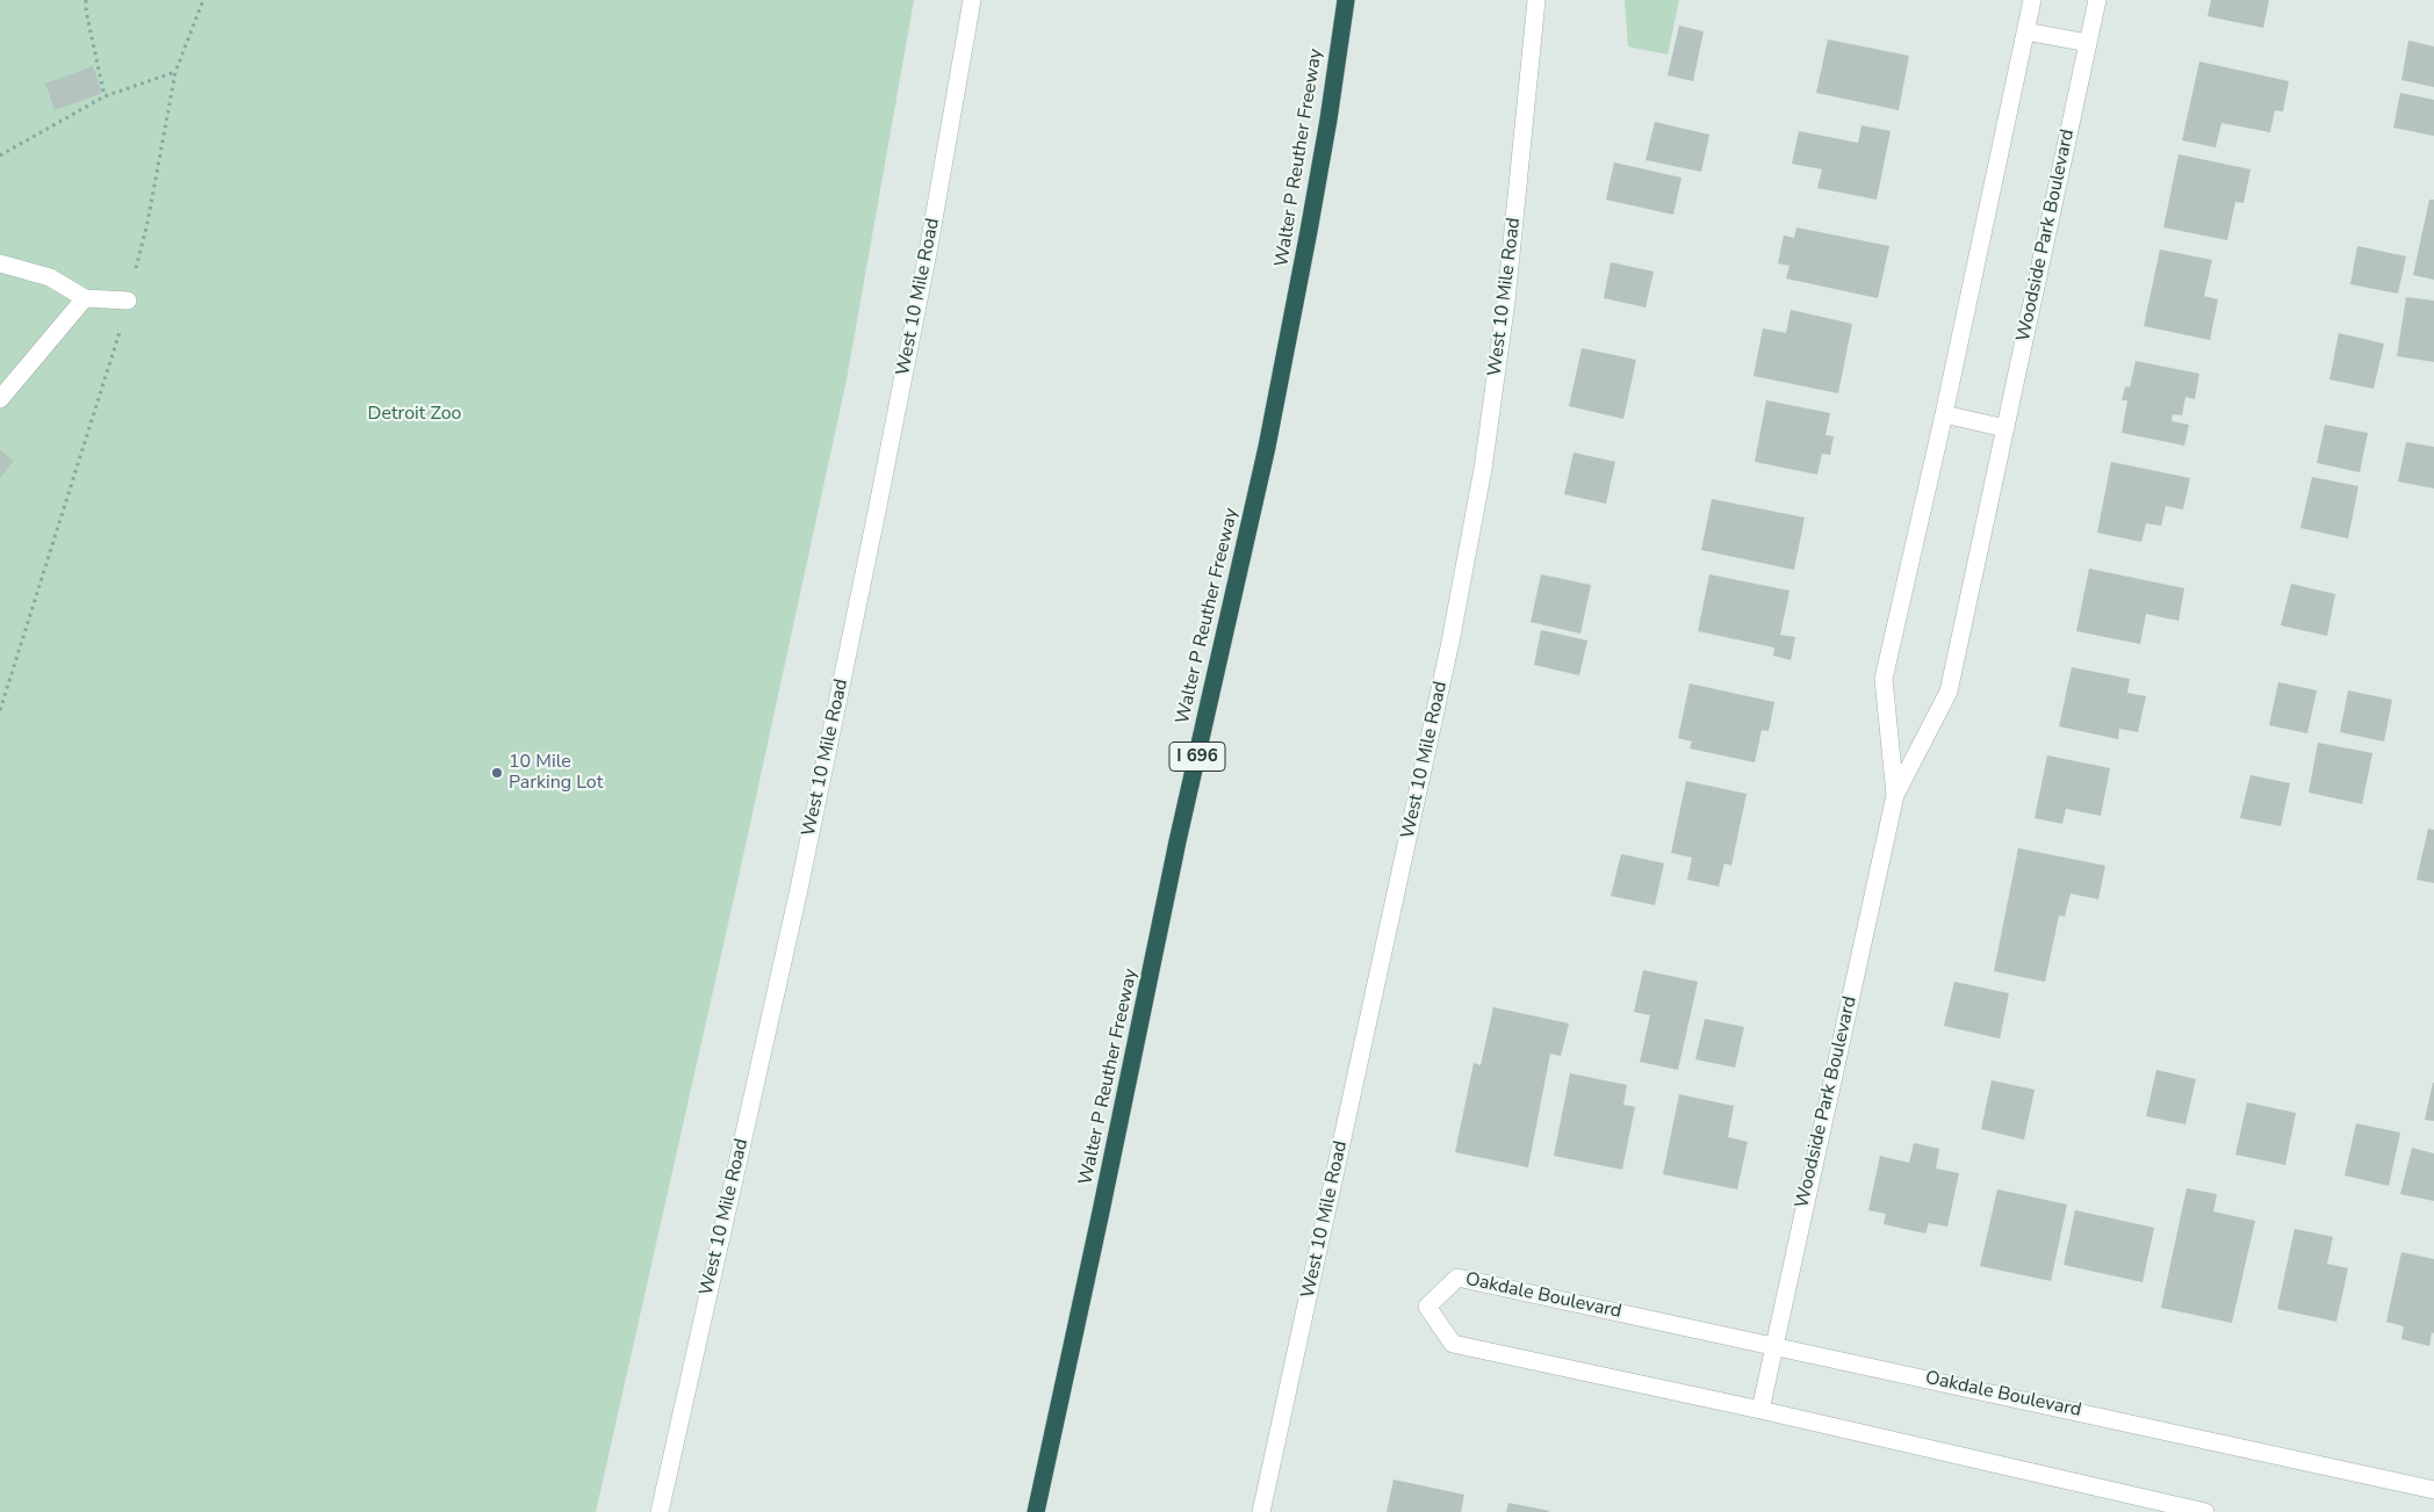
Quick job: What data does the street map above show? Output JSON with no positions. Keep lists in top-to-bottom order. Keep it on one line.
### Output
{"streets":{"highway":["Walter P Reuther Freeway","I 696"],"street":["Woodside Park Boulevard","West 10 Mile Road","Oakdale Boulevard"]},"crossings":[["Woodside Park Boulevard","Oakdale Boulevard"]],"parks":["Detroit Zoo"],"places":["10 Mile Parking Lot"]}
